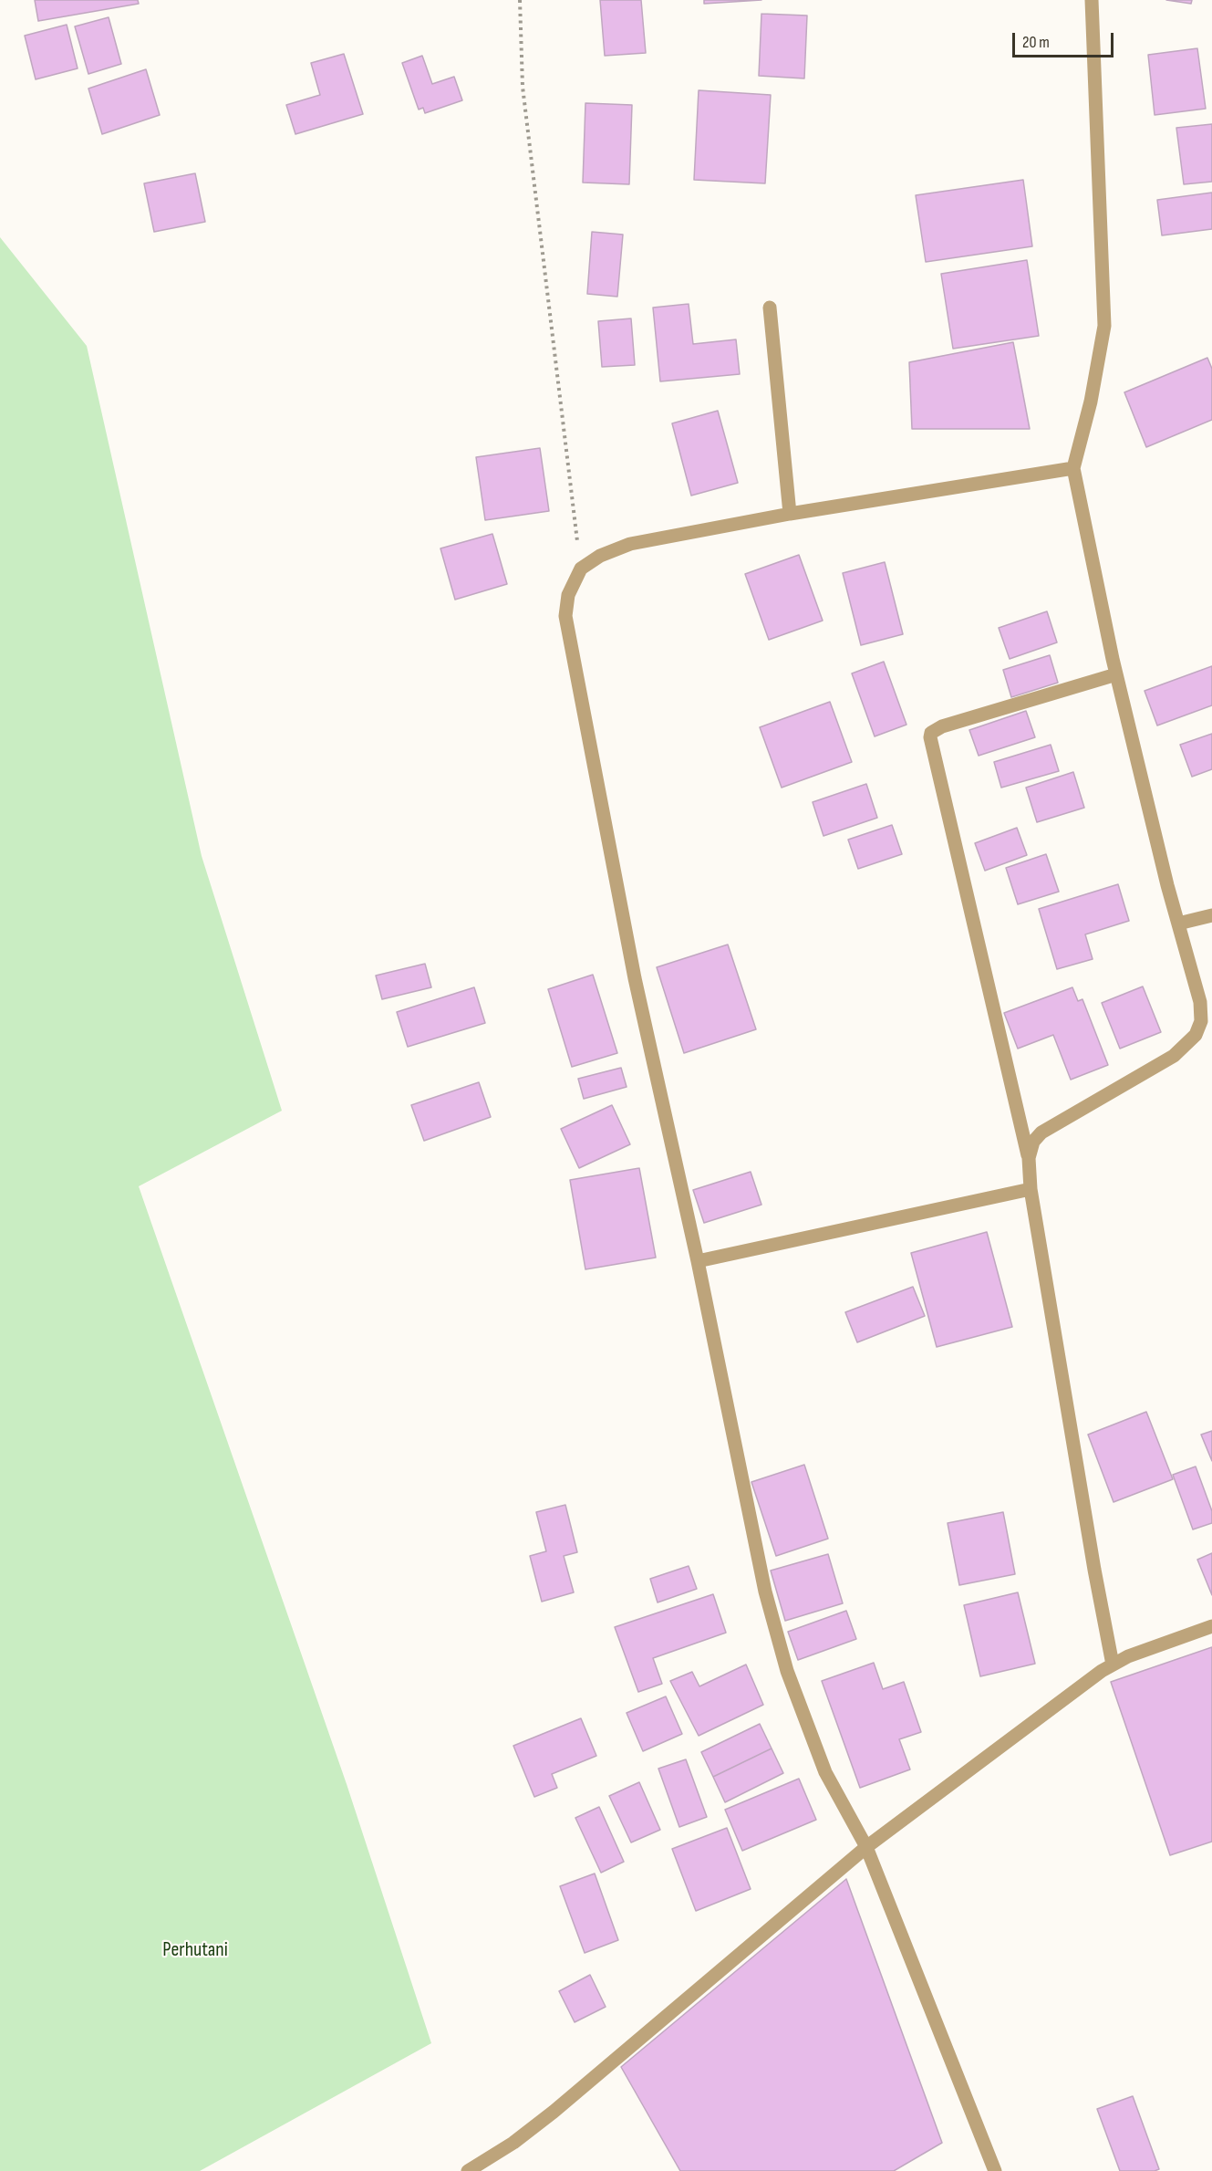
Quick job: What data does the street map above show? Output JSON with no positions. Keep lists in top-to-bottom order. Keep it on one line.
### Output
{"parks":["Perhutani"],"scale_bar":"20 m"}
